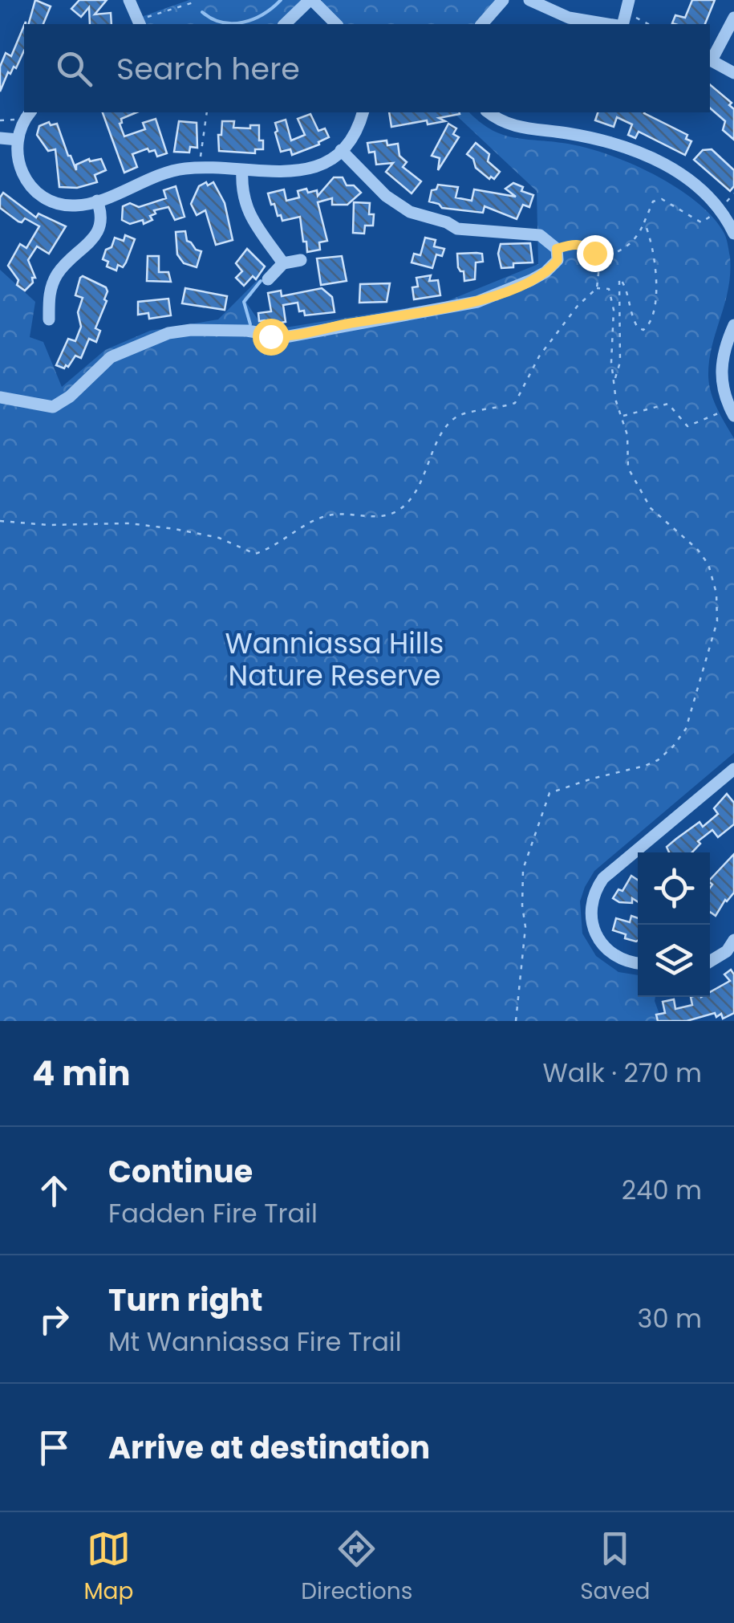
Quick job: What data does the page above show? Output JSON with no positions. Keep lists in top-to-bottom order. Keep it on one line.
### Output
{"parks":["Wanniassa Hills Nature Reserve"],"page":{"search":"Search here","heading":["4 min","Walk · 270 m"],"list":[["Continue","Fadden Fire Trail","240 m"],["Turn right","Mt Wanniassa Fire Trail","30 m"],"Arrive at destination"],"nav":["Map","Directions","Saved"]}}
